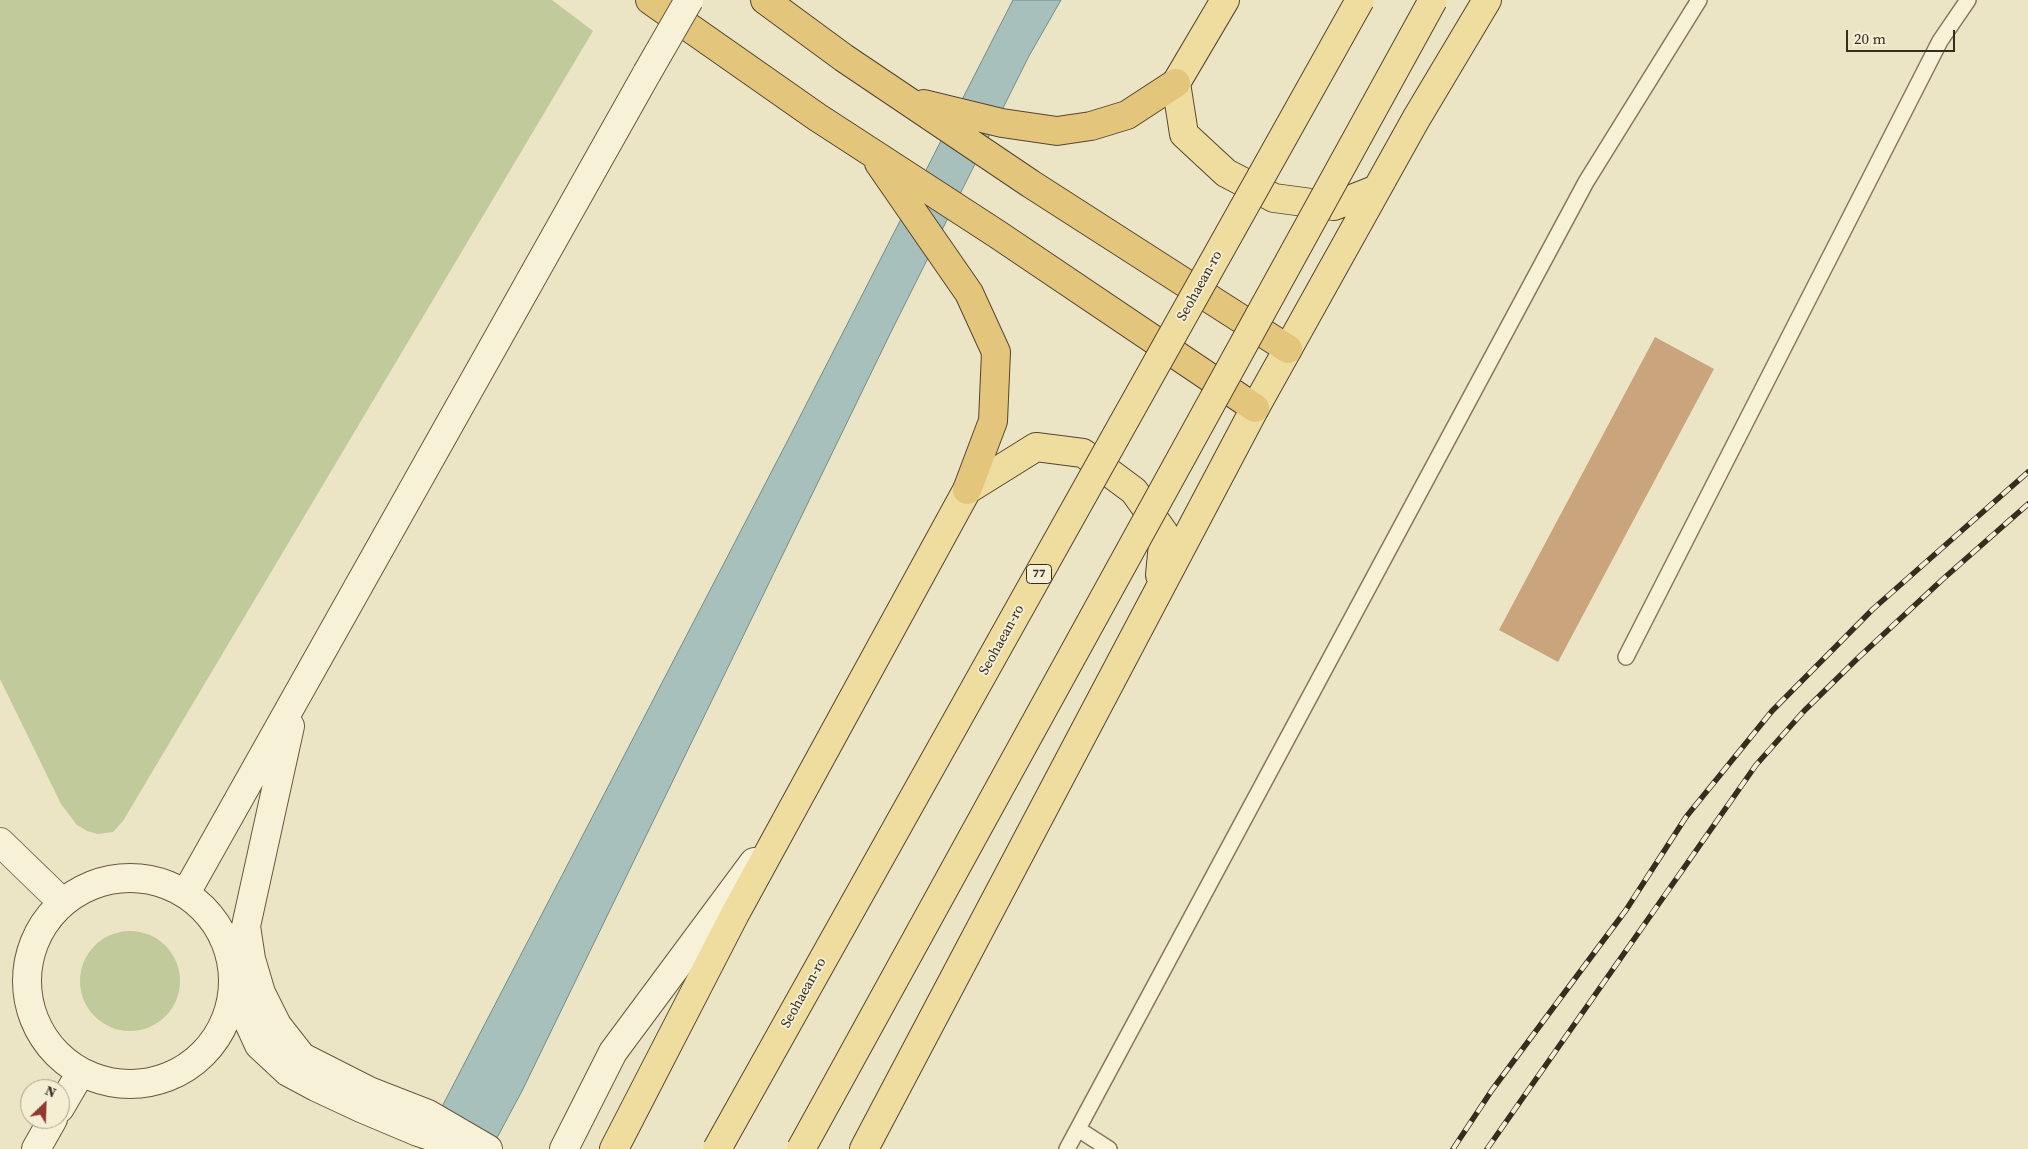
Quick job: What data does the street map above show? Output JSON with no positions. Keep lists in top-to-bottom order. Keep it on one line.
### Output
{"streets":{"main road":["Seohaean-ro","77"]},"scale_bar":"20 m","north":"top right"}
